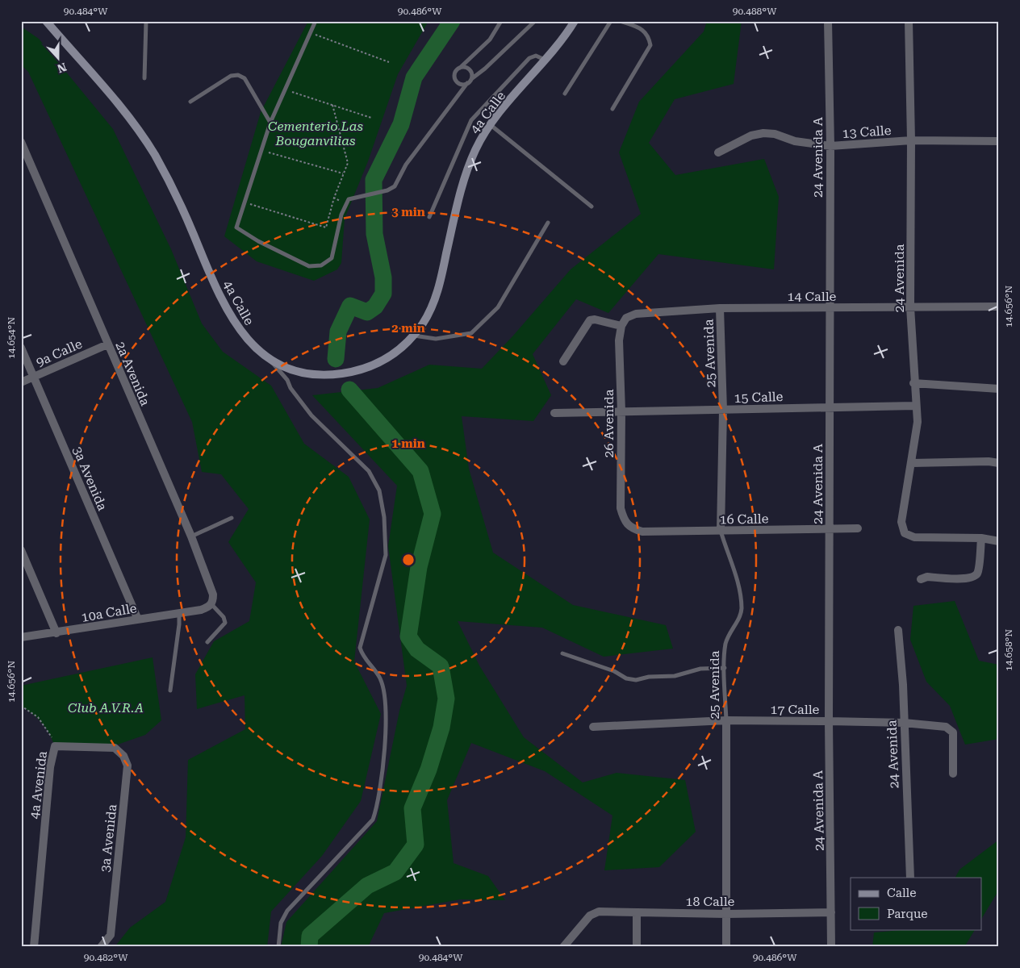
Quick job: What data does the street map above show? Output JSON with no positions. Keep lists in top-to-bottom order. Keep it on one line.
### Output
{"streets":{"main road":["4a Calle"],"street":["13 Calle","24 Avenida A","24 Avenida","14 Calle","9a Calle","25 Avenida","2a Avenida","15 Calle","26 Avenida","3a Avenida","16 Calle","10a Calle","17 Calle","4a Avenida","18 Calle"]},"crossings":[["13 Calle","24 Avenida A"],["13 Calle","24 Avenida"],["24 Avenida A","14 Calle"],["24 Avenida A","15 Calle"],["24 Avenida A","16 Calle"],["24 Avenida A","17 Calle"],["24 Avenida A","18 Calle"],["24 Avenida","14 Calle"],["24 Avenida","15 Calle"],["24 Avenida","17 Calle"],["14 Calle","25 Avenida"],["14 Calle","26 Avenida"],["9a Calle","2a Avenida"],["9a Calle","3a Avenida"],["25 Avenida","15 Calle"],["25 Avenida","16 Calle"],["25 Avenida","17 Calle"],["25 Avenida","18 Calle"],["2a Avenida","10a Calle"],["15 Calle","26 Avenida"],["26 Avenida","16 Calle"],["3a Avenida","10a Calle"],["3a Avenida","4a Avenida"]],"parks":["Cementerio Las Bouganvilias","Club A.V.R.A"],"legend":["Calle","Parque"],"north":"bottom","coordinates":["90.484°W","90.486°W","90.488°W","14.656°N","14.654°N","14.658°N","90.482°W"],"rings":["3 min","2 min","1 min"]}
